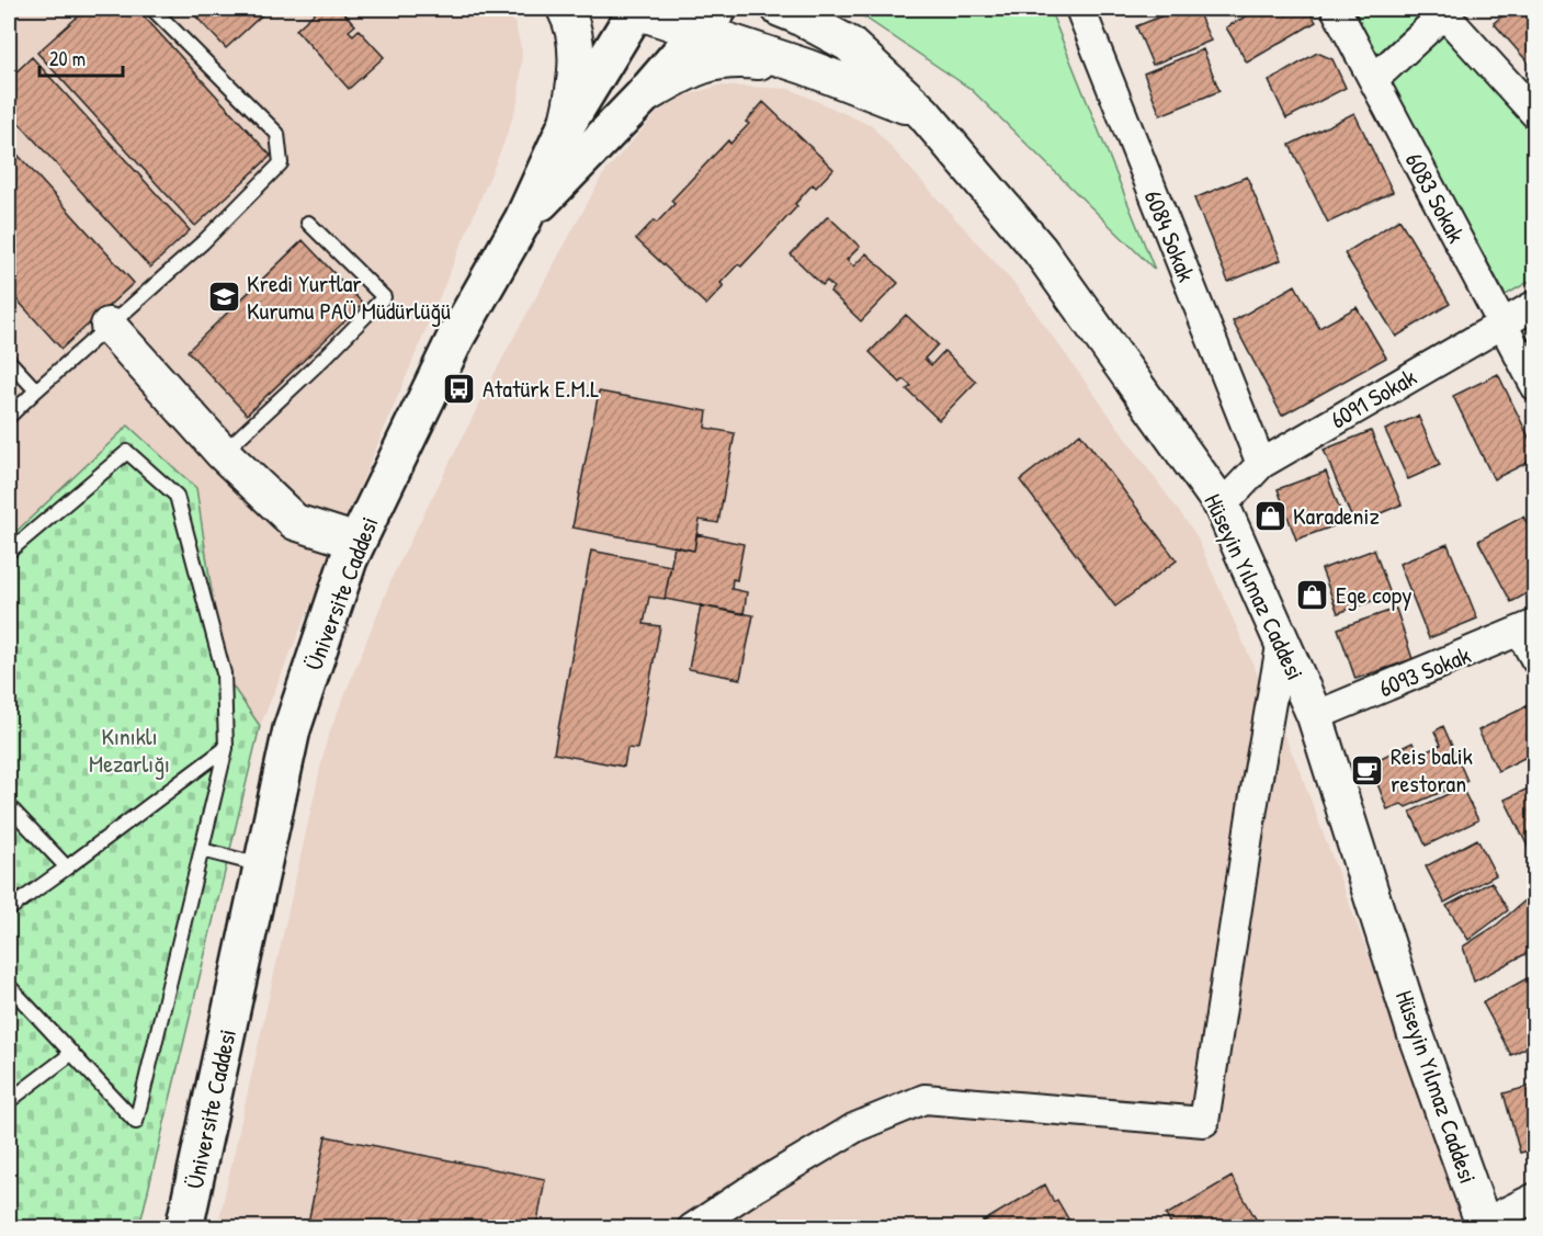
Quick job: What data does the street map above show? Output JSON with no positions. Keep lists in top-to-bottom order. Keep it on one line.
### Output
{"streets":{"main road":["Üniversite Caddesi"],"street":["6083 Sokak","6084 Sokak","6091 Sokak","Hüseyin Yılmaz Caddesi","6093 Sokak"]},"crossings":[["6083 Sokak","6091 Sokak"],["6084 Sokak","6091 Sokak"],["6091 Sokak","Hüseyin Yılmaz Caddesi"],["Hüseyin Yılmaz Caddesi","6093 Sokak"]],"parks":["Kınıklı Mezarlığı"],"places":{"school or university":["Kredi Yurtlar Kurumu PAÜ Müdürlüğü"],"bus stop":["Atatürk E.M.L"],"shop":["Karadeniz","Ege copy"],"cafe":["Reis balik restoran"]},"scale_bar":"20 m"}
